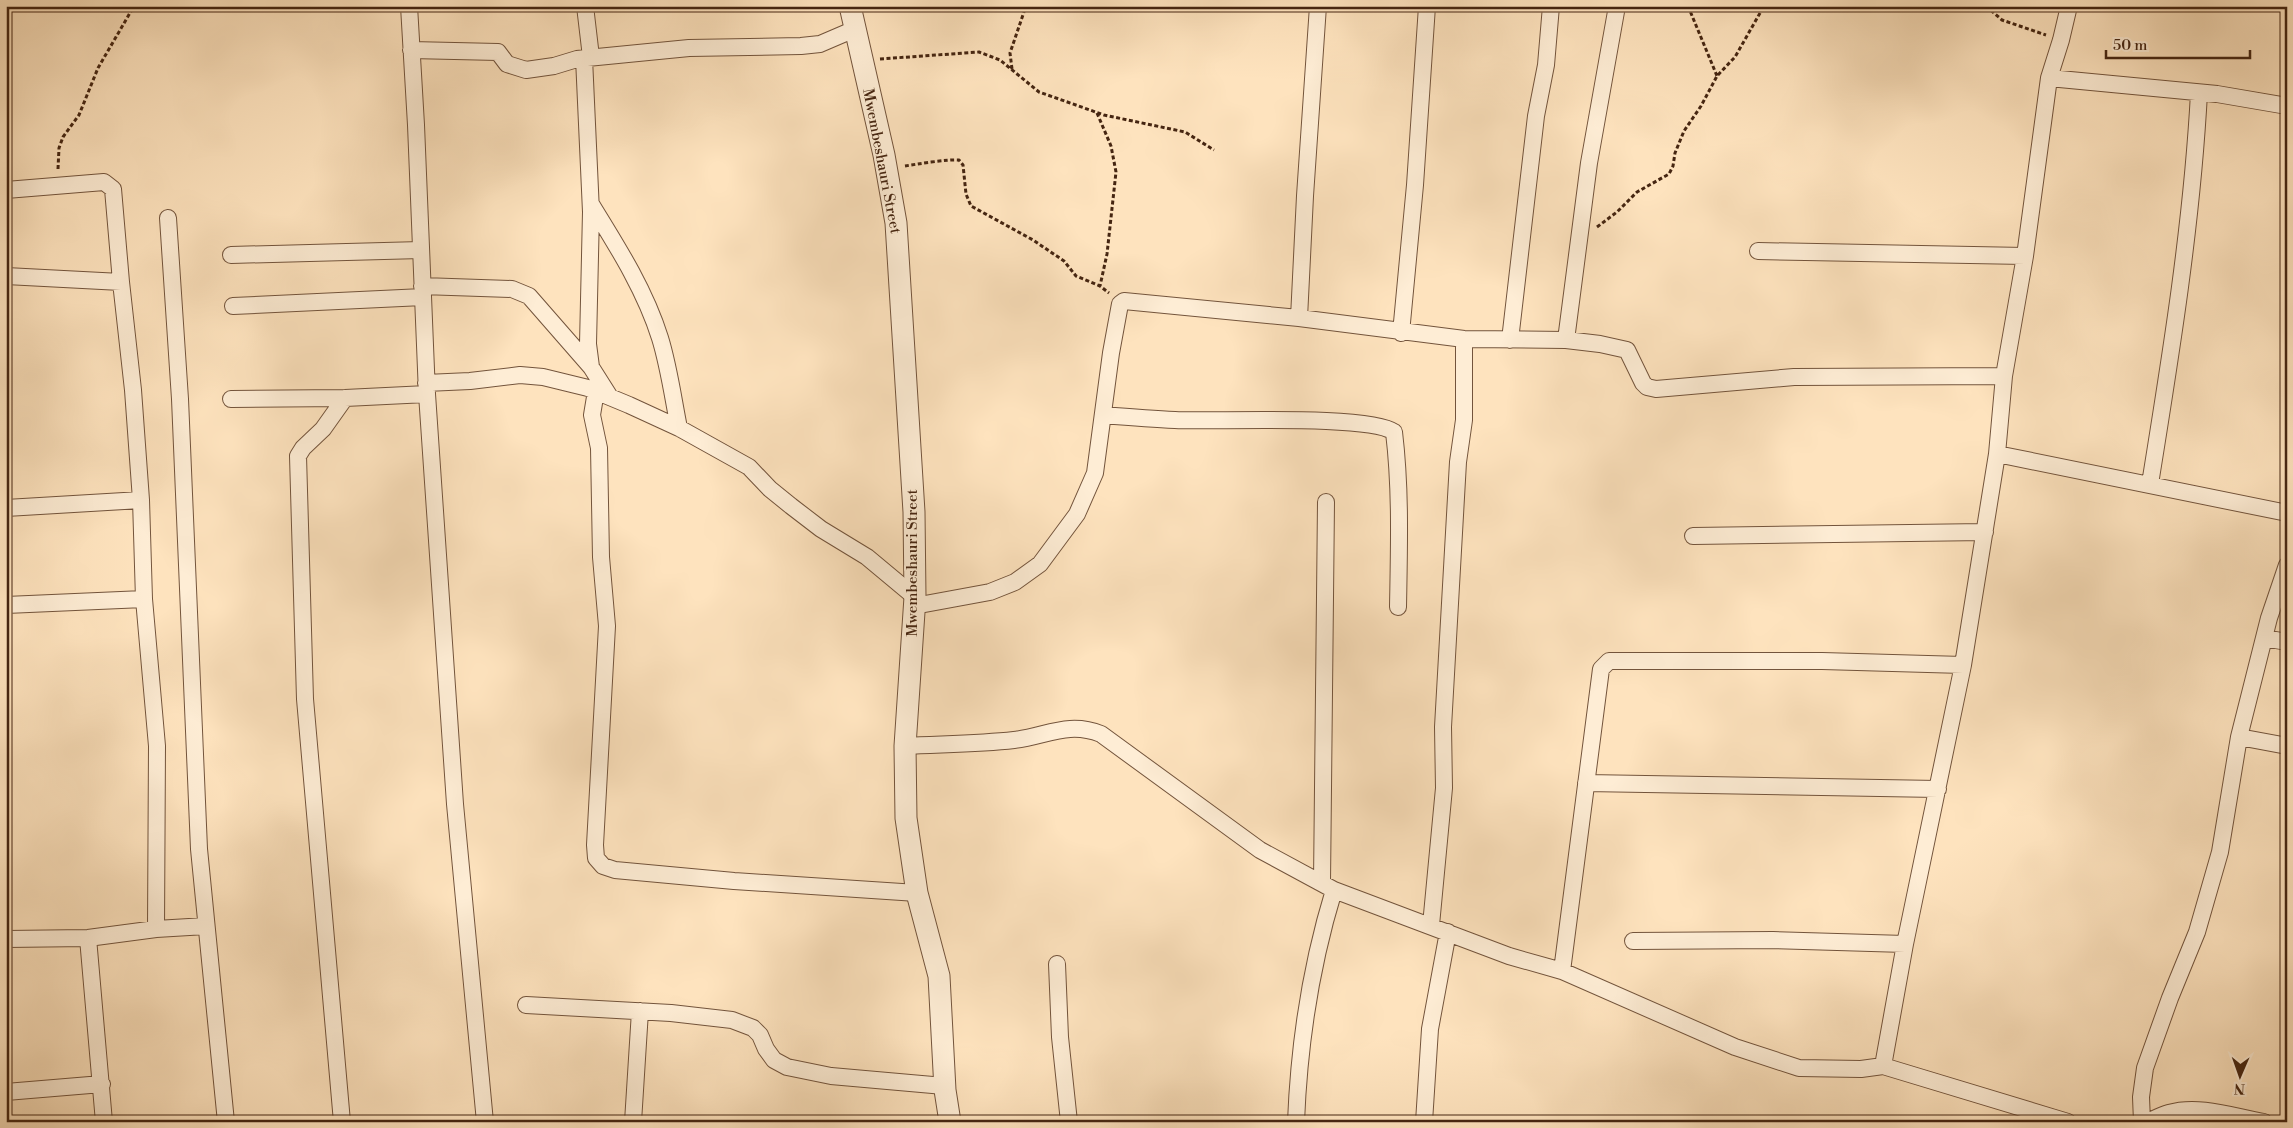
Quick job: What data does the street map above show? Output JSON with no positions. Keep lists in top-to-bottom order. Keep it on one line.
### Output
{"streets":{"street":["Mwembeshauri Street"]},"scale_bar":"50 m","north":"bottom"}
